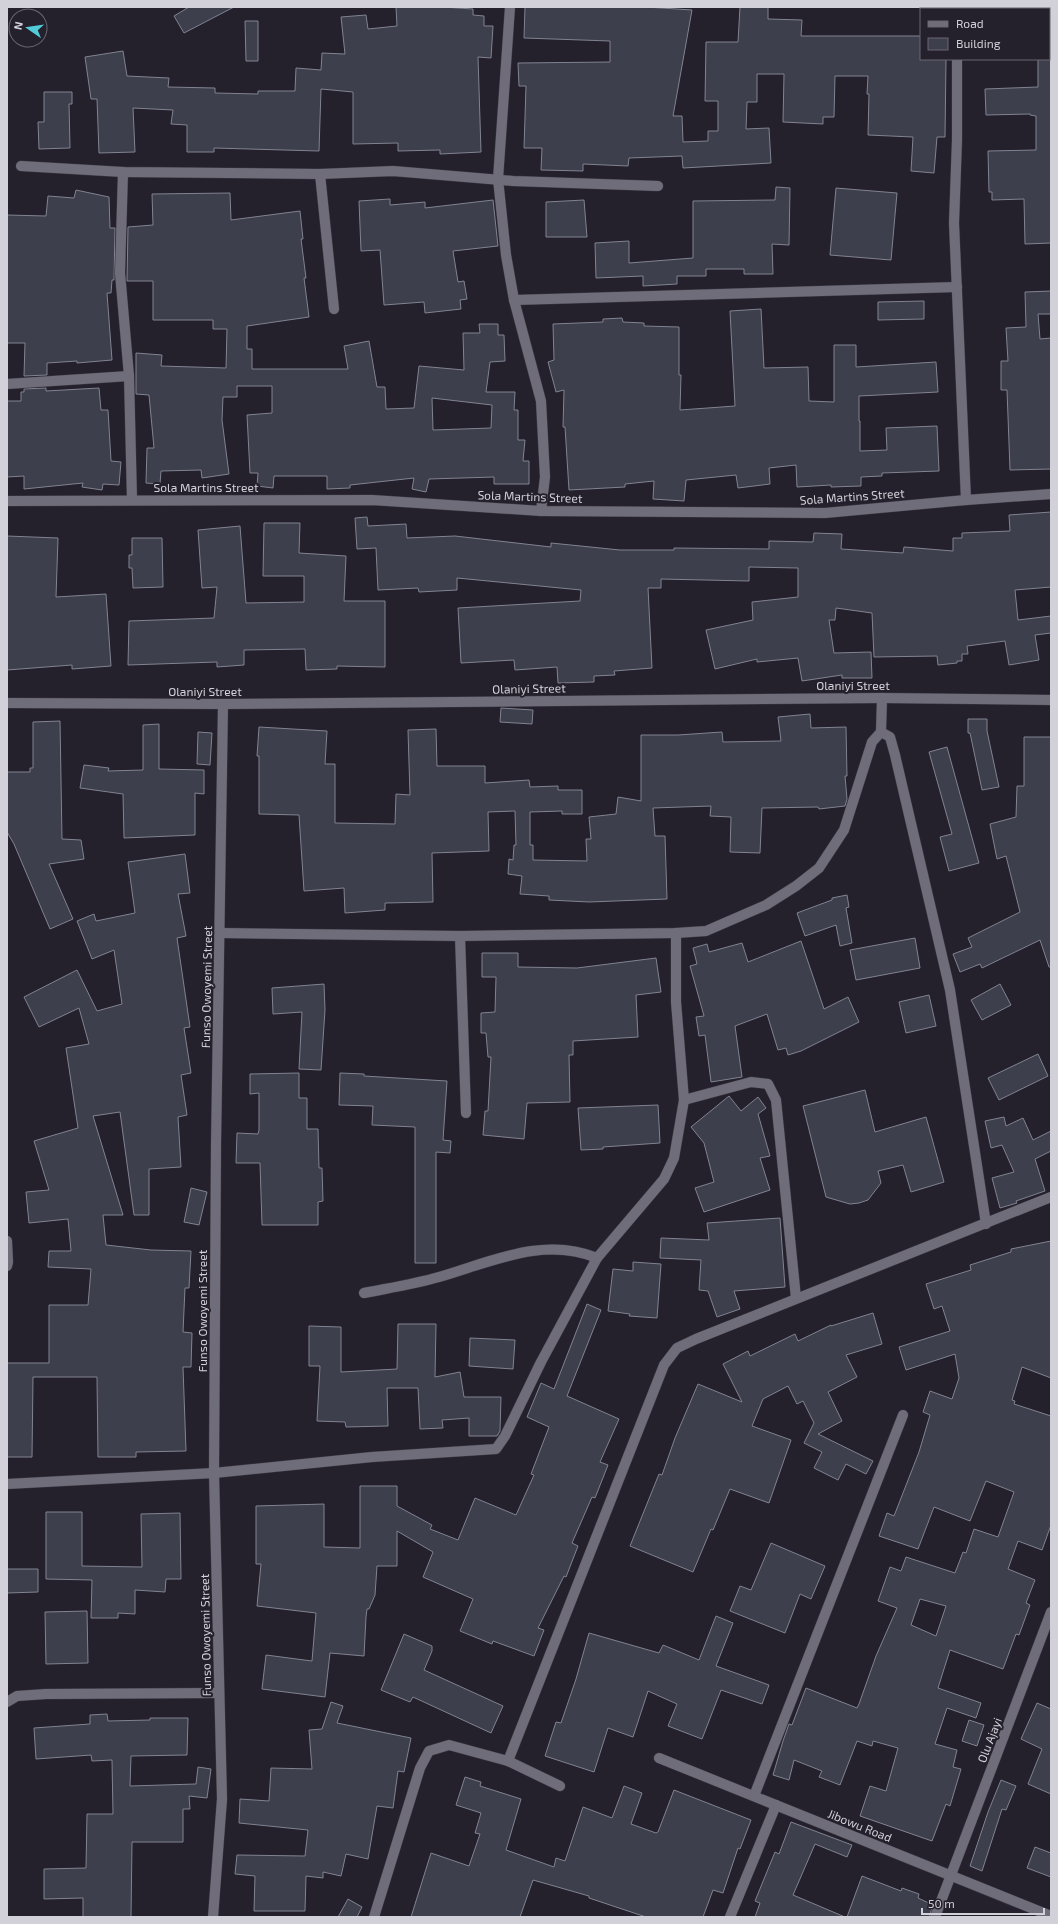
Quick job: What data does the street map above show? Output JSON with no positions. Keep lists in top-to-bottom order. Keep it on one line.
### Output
{"streets":{"street":["Sola Martins Street","Olaniyi Street","Funso Owoyemi Street","Olu Ajayi","Jibowu Road"]},"crossings":[["Olaniyi Street","Funso Owoyemi Street"],["Olu Ajayi","Jibowu Road"]],"legend":["Road","Building"],"scale_bar":"50 m","north":"left"}
